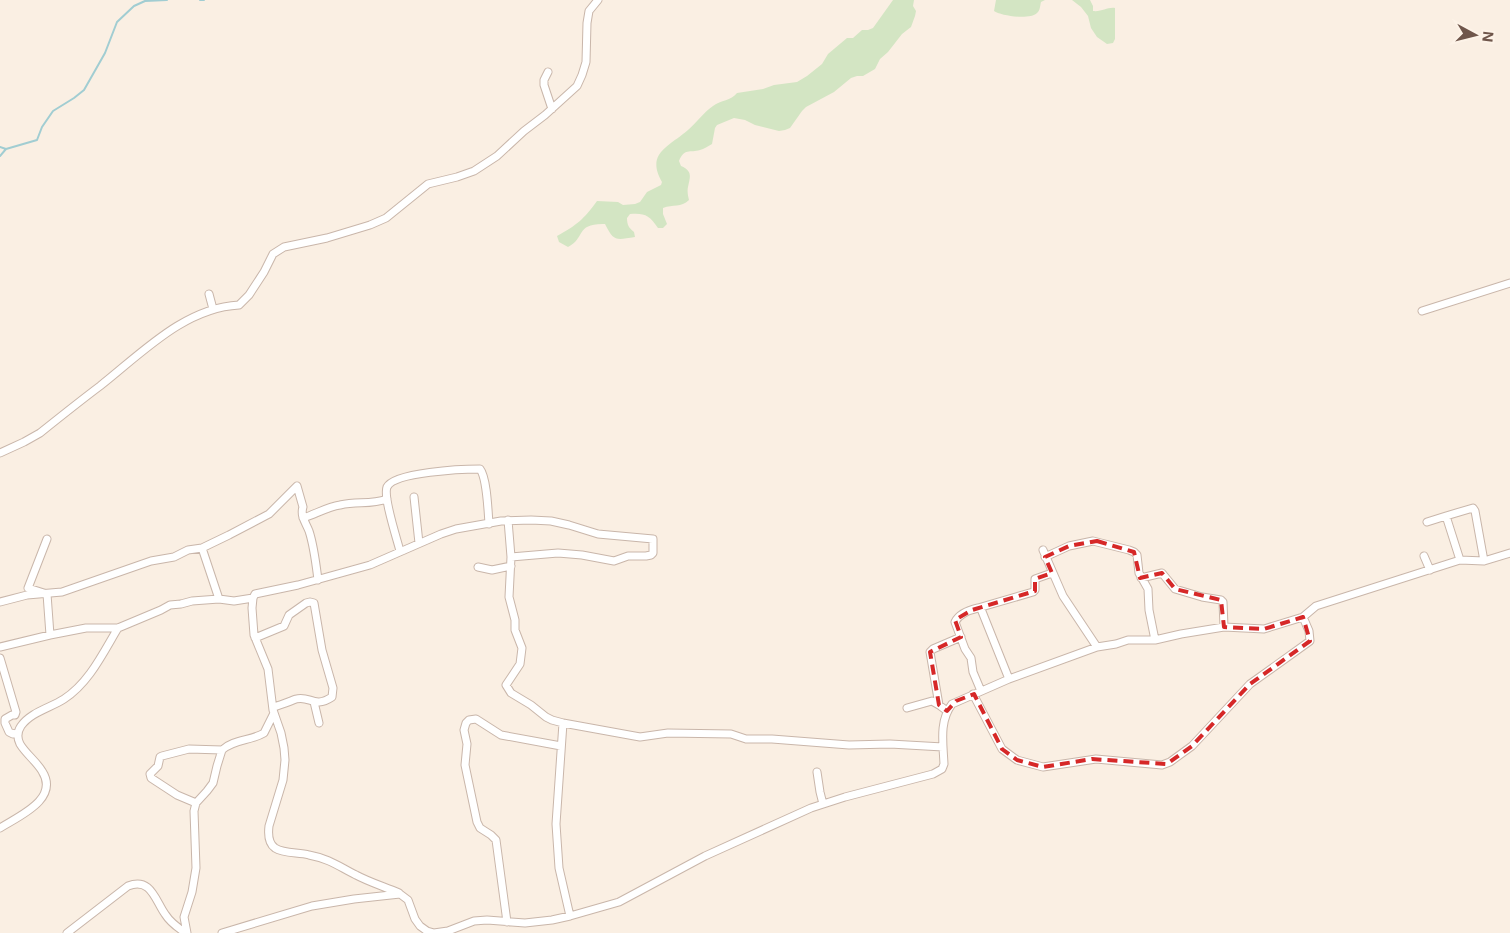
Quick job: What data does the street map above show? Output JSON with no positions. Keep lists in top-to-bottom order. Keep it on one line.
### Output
{"north":"right"}
